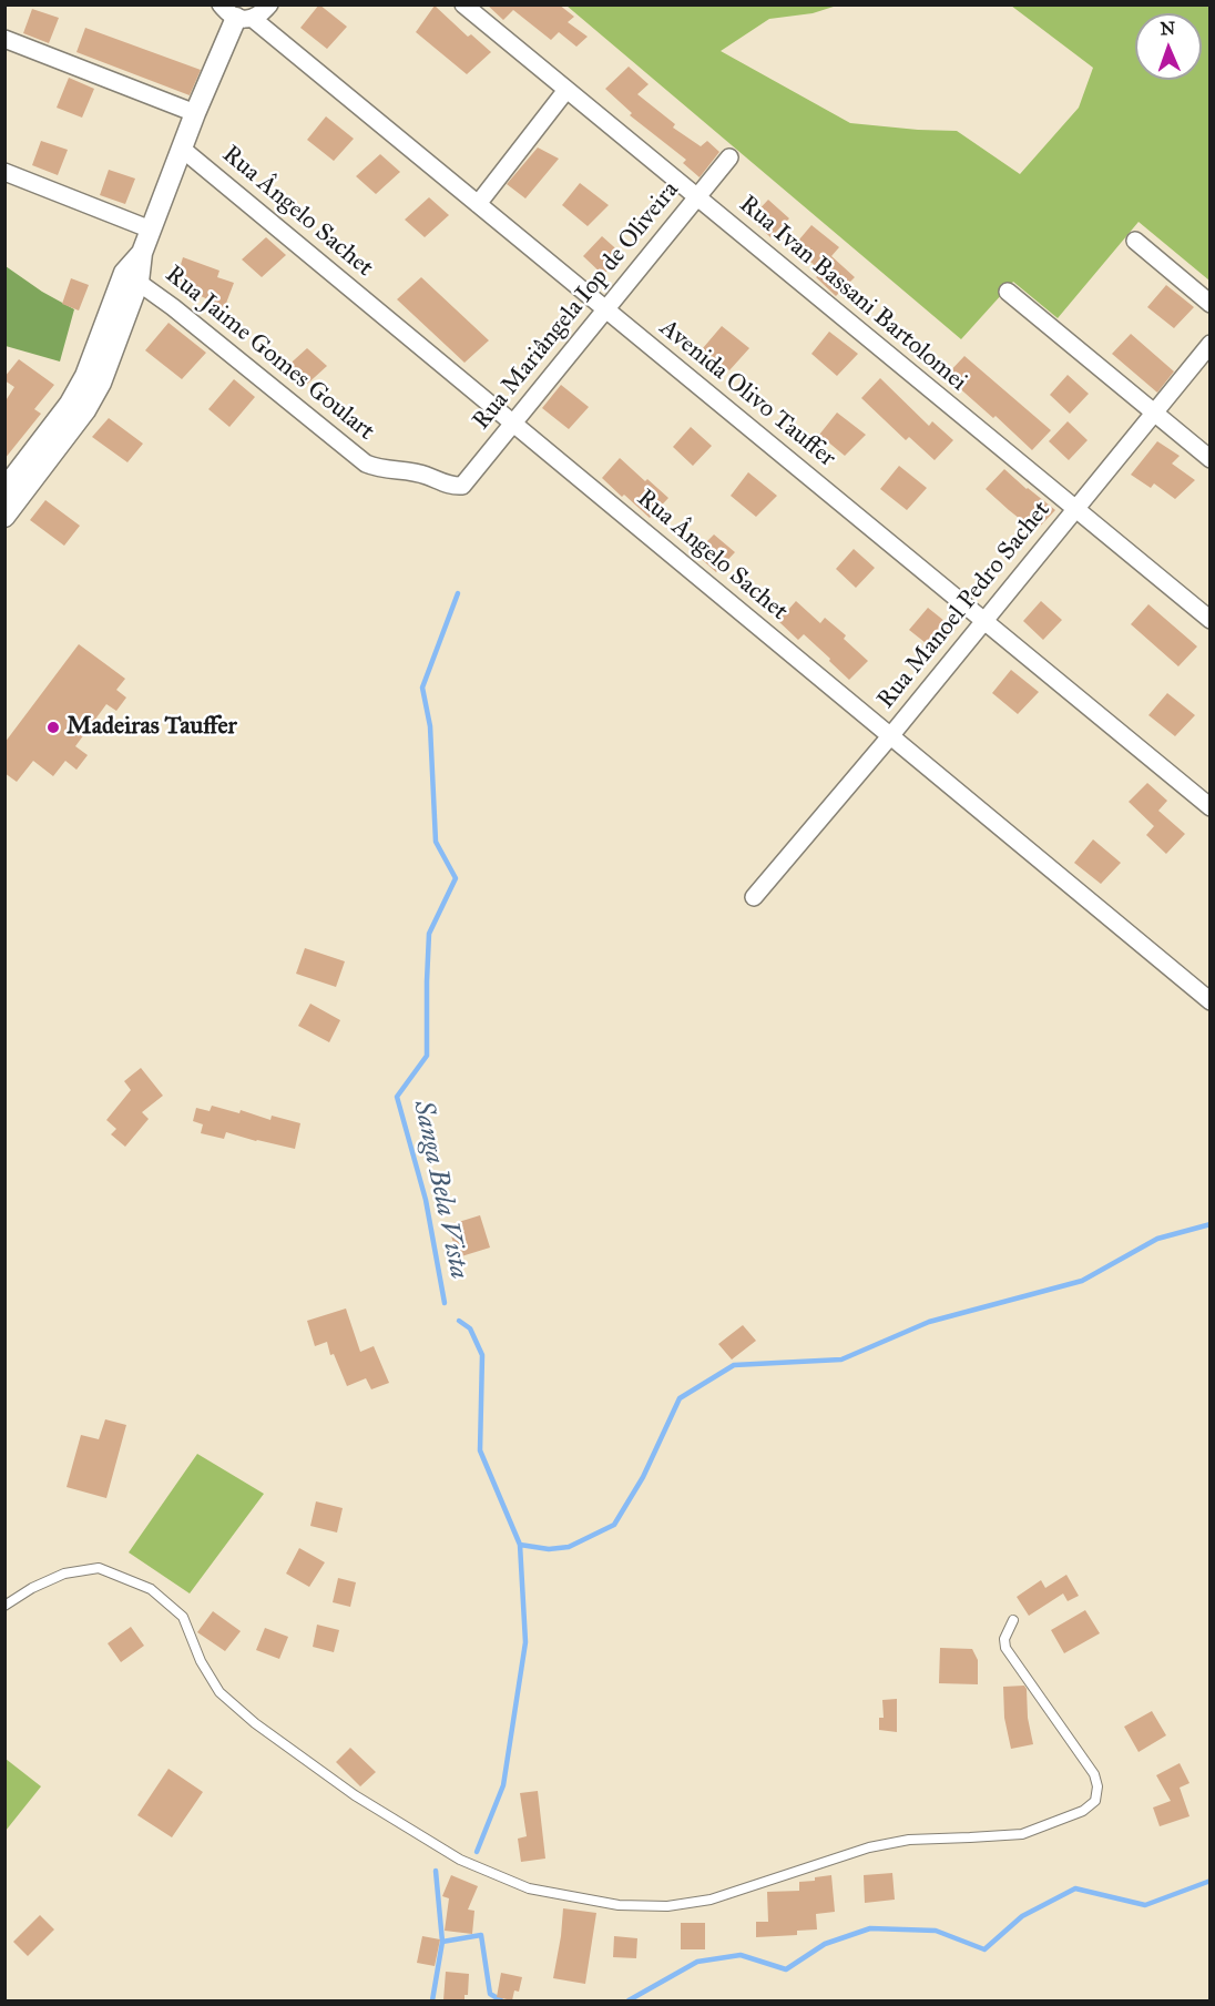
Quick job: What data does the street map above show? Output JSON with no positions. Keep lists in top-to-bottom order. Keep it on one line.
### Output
{"streets":{"street":["Rua Ângelo Sachet","Rua Ivan Bassani Bartolomei","Rua Mariângela Iop de Oliveira","Rua Jaime Gomes Goulart","Avenida Olivo Tauffer","Rua Manoel Pedro Sachet"]},"crossings":[["Rua Ângelo Sachet","Rua Mariângela Iop de Oliveira"],["Rua Ângelo Sachet","Rua Manoel Pedro Sachet"],["Rua Ivan Bassani Bartolomei","Rua Mariângela Iop de Oliveira"],["Rua Ivan Bassani Bartolomei","Rua Manoel Pedro Sachet"],["Rua Mariângela Iop de Oliveira","Rua Jaime Gomes Goulart"],["Rua Mariângela Iop de Oliveira","Avenida Olivo Tauffer"],["Avenida Olivo Tauffer","Rua Manoel Pedro Sachet"]],"water":["Sanga Bela Vista"],"places":["Madeiras Tauffer"],"north":"top"}
